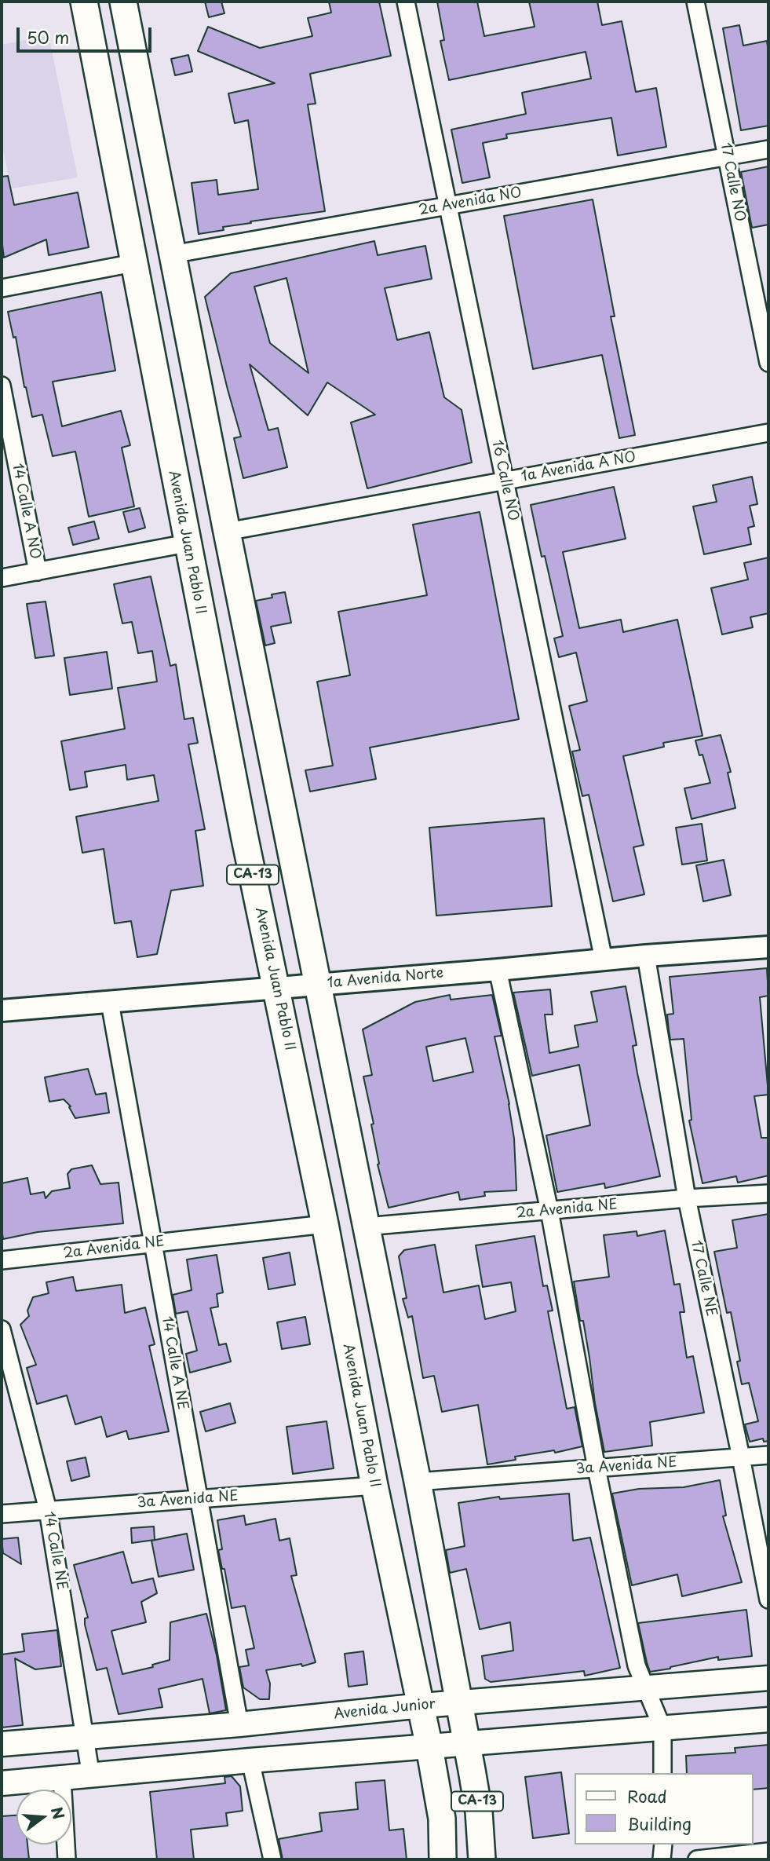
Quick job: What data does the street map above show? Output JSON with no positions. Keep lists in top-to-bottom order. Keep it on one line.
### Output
{"streets":{"highway":["Avenida Juan Pablo II","CA-13"],"main road":["Avenida Junior"],"street":["17 Calle NO","2a Avenida NO","1a Avenida A NO","16 Calle NO","14 Calle A NO","1a Avenida Norte","2a Avenida NE","17 Calle NE","14 Calle A NE","3a Avenida NE","14 Calle NE"]},"crossings":[["17 Calle NO","2a Avenida NO"],["2a Avenida NO","16 Calle NO"],["2a Avenida NO","CA-13"],["1a Avenida A NO","16 Calle NO"],["1a Avenida A NO","CA-13"],["16 Calle NO","1a Avenida Norte"],["Avenida Juan Pablo II","1a Avenida Norte"],["Avenida Juan Pablo II","2a Avenida NE"],["Avenida Juan Pablo II","3a Avenida NE"],["Avenida Juan Pablo II","Avenida Junior"],["CA-13","1a Avenida Norte"],["CA-13","2a Avenida NE"],["CA-13","3a Avenida NE"],["CA-13","Avenida Junior"],["1a Avenida Norte","17 Calle NE"],["1a Avenida Norte","14 Calle A NE"],["2a Avenida NE","17 Calle NE"],["2a Avenida NE","14 Calle A NE"],["17 Calle NE","3a Avenida NE"],["14 Calle A NE","3a Avenida NE"],["14 Calle A NE","Avenida Junior"],["3a Avenida NE","14 Calle NE"],["14 Calle NE","Avenida Junior"]],"legend":["Road","Building"],"scale_bar":"50 m","north":"right"}
